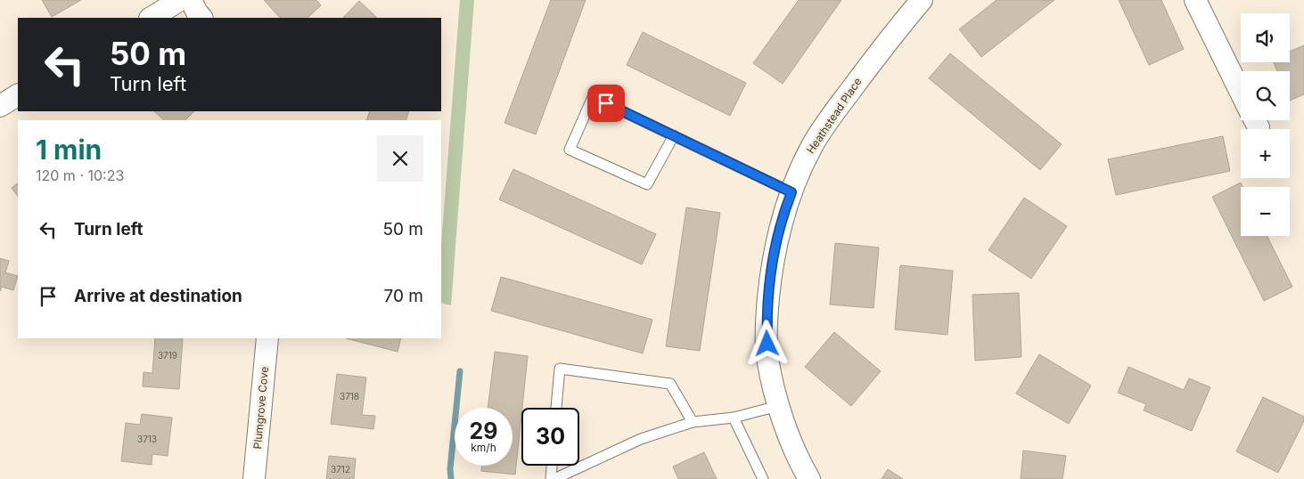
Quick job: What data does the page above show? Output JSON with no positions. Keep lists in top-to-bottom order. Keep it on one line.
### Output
{"streets":{"street":["Heathstead Place","Plumgrove Cove"]},"house_numbers":["3719","3718","3713","3712"],"page":{"map_buttons":["+","−"],"turn":["50 m","Turn left"],"heading":["1 min","120 m · 10:23"],"list":[{"name":"Turn left","value":"50 m"},{"name":"Arrive at destination","value":"70 m"}],"speed":"29 km/h","limit":"30"}}
